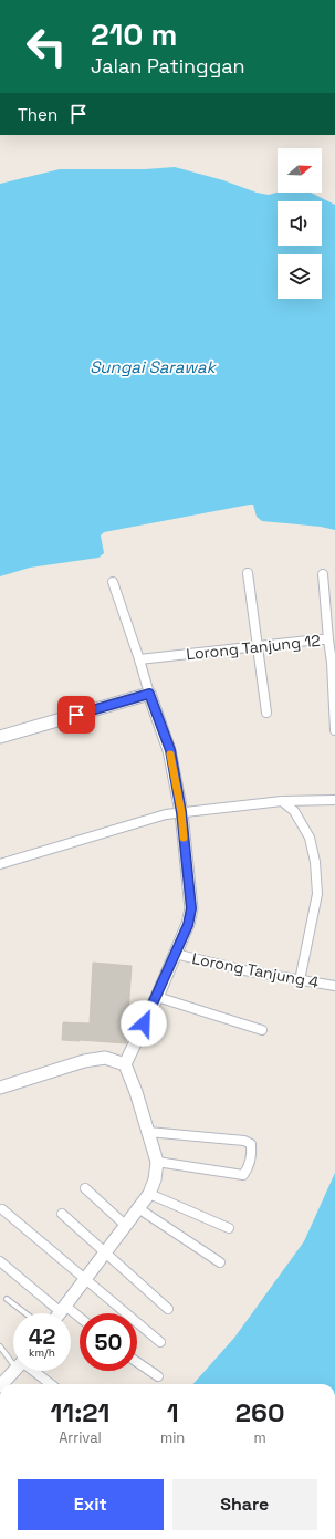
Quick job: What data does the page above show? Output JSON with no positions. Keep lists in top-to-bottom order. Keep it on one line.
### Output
{"streets":{"street":["Lorong Tanjung 12","Lorong Tanjung 4"]},"water":["Sungai Sarawak"],"north":"right","page":{"turn":["210 m","Jalan Patinggan"],"then":"Then","speed":"42 km/h","limit":"50","eta":["11:21","Arrival","1","min","260","m"],"buttons":["Exit","Share"]}}
